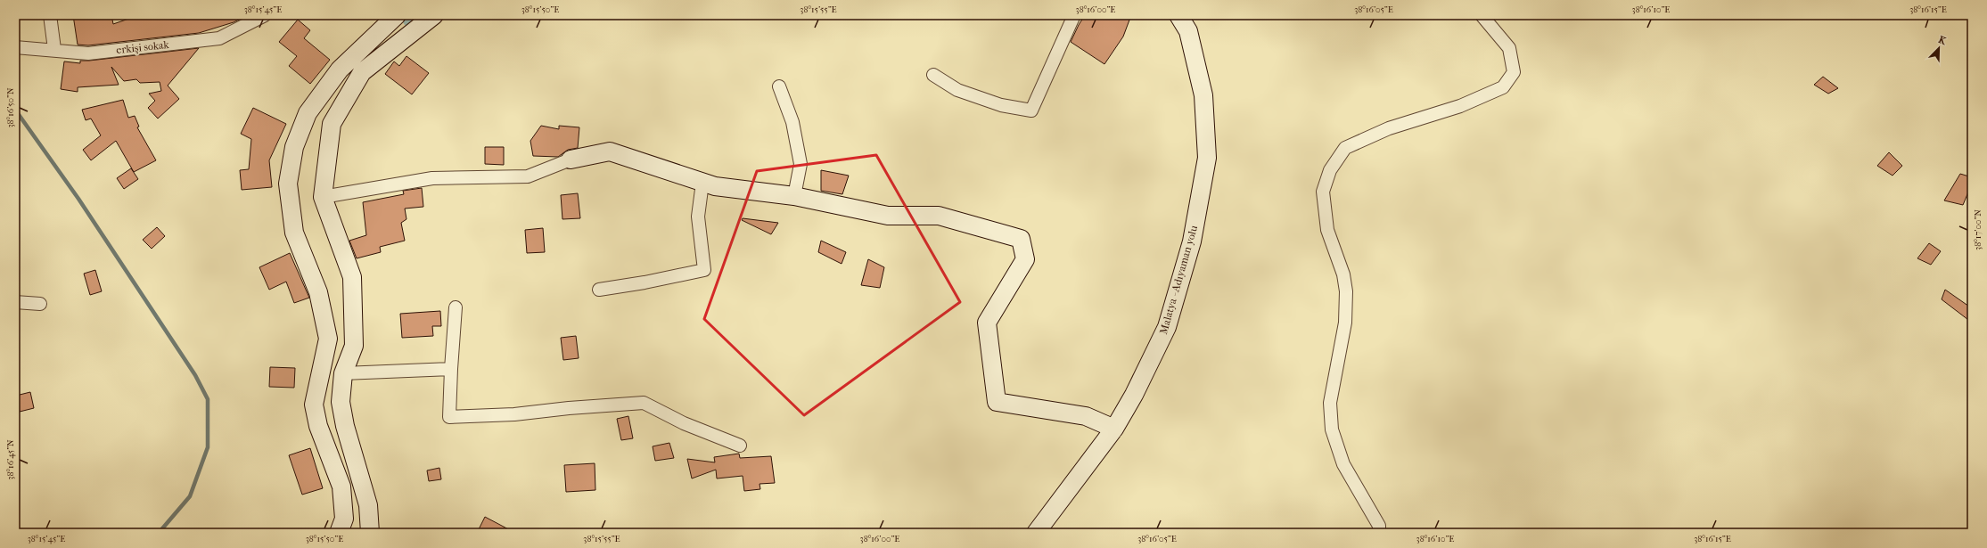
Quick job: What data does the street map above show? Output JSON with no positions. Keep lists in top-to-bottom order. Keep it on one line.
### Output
{"streets":{"main road":["Malatya - Adıyaman yolu"],"street":["erkişi sokak"]},"north":"top right","coordinates":["38°15'45\"E","38°15'50\"E","38°15'55\"E","38°16'00\"E","38°16'05\"E","38°16'10\"E","38°16'15\"E","38°16'50\"N","38°17'00\"N","38°16'45\"N"]}
